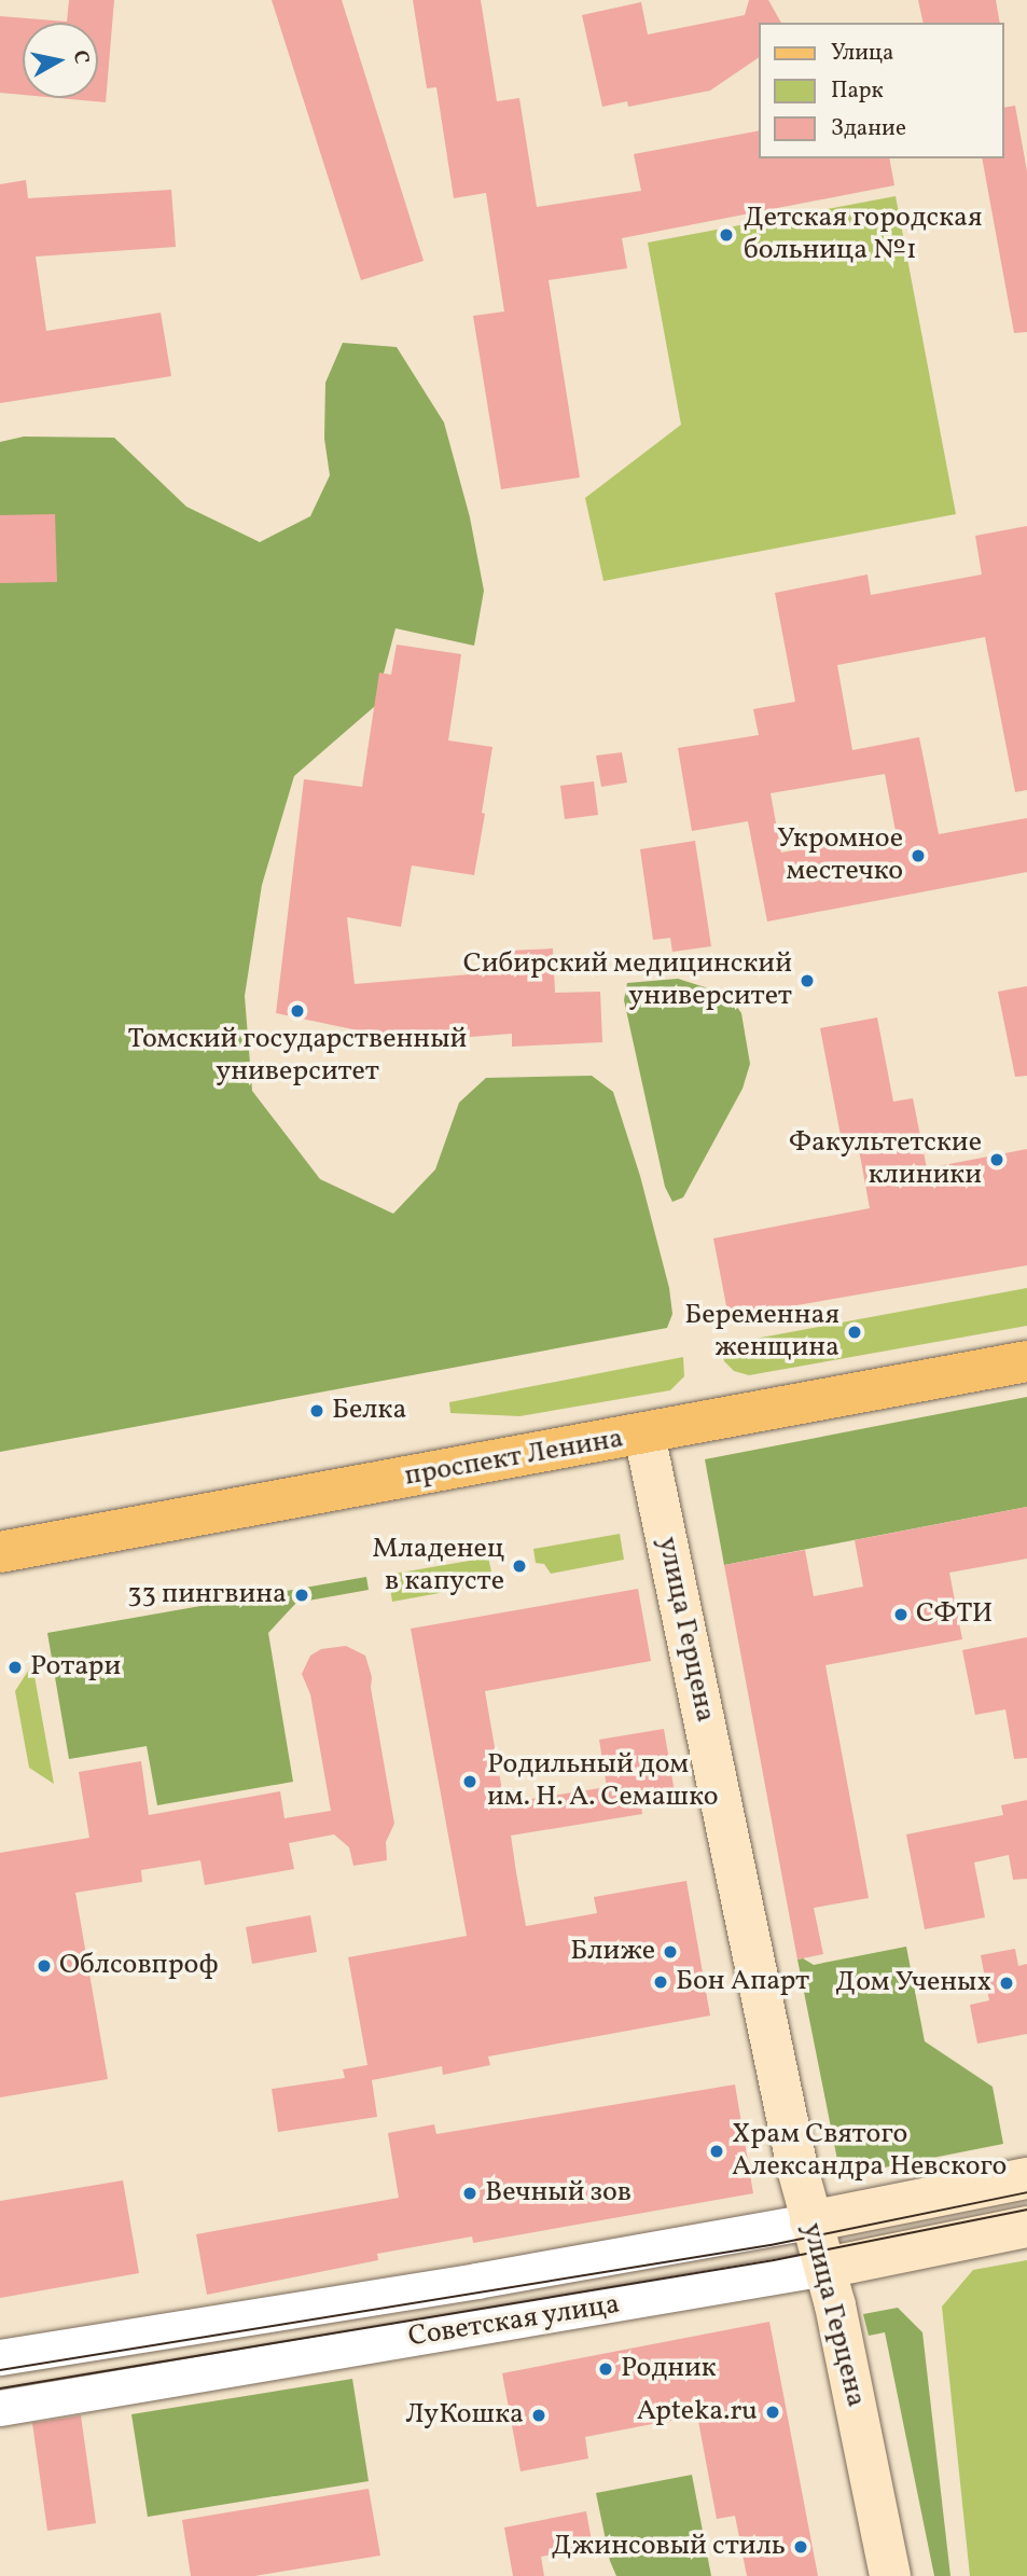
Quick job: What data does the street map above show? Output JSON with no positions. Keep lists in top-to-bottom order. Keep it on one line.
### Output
{"streets":{"main road":["проспект Ленина"],"street":["улица Герцена","Советская улица"]},"crossings":[["проспект Ленина","улица Герцена"],["улица Герцена","Советская улица"]],"places":["Детская городская больница №1","Укромное местечко","Сибирский медицинский университет","Томский государственный университет","Факультетские клиники","Беременная женщина","Белка","Младенец в капусте","33 пингвина","СФТИ","Ротари","Родильный дом им. Н. А. Семашко","Ближе","Облсовпроф","Бон Апарт","Дом Ученых","Храм Святого Александра Невского","Вечный зов","Родник","Apteka.ru","ЛуКошка","Джинсовый стиль"],"legend":["Улица","Парк","Здание"],"north":"right"}
